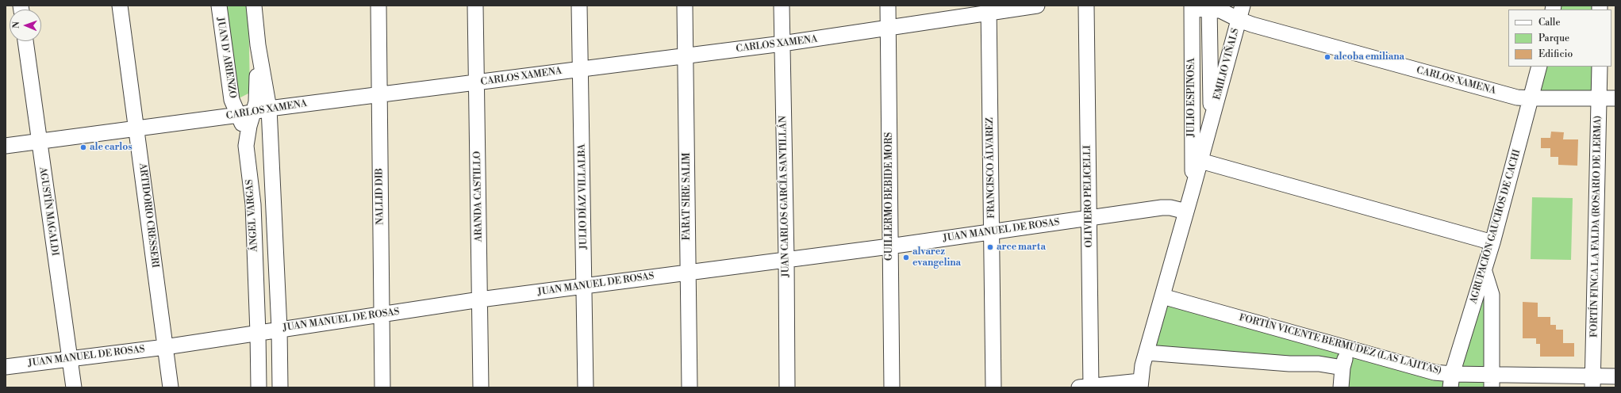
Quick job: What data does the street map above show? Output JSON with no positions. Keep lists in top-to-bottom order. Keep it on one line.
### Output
{"streets":{"street":["CARLOS XAMENA","JUAN D' ARIENZO","EMILIO VIÑALS","JULIO ESPINOSA","FRANCISCO ÁLVAREZ","NALLID DIB","ARANDA CASTILLO","JULIO DÍAZ VILLALBA","FARAT SIRE SALIM","JUAN CARLOS GARCÍA SANTILLÁN","GUILLERMO BEBIDE MORS","OLIVIERO PELICELLI","AGUSTÍN MAGALDI","ARTIDORIO CRESSERI","ÁNGEL VARGAS","AGRUPACIÓN GAUCHOS DE CACHI","FORTÍN FINCA LA FALDA (ROSARIO DE LERMA)","JUAN MANUEL DE ROSAS","FORTÍN VICENTE BERMÚDEZ (LAS LAJITAS)"]},"crossings":[["CARLOS XAMENA","JUAN D' ARIENZO"],["CARLOS XAMENA","EMILIO VIÑALS"],["CARLOS XAMENA","JULIO ESPINOSA"],["CARLOS XAMENA","FRANCISCO ÁLVAREZ"],["CARLOS XAMENA","NALLID DIB"],["CARLOS XAMENA","ARANDA CASTILLO"],["CARLOS XAMENA","JULIO DÍAZ VILLALBA"],["CARLOS XAMENA","FARAT SIRE SALIM"],["CARLOS XAMENA","JUAN CARLOS GARCÍA SANTILLÁN"],["CARLOS XAMENA","GUILLERMO BEBIDE MORS"],["CARLOS XAMENA","AGUSTÍN MAGALDI"],["CARLOS XAMENA","ARTIDORIO CRESSERI"],["CARLOS XAMENA","ÁNGEL VARGAS"],["CARLOS XAMENA","AGRUPACIÓN GAUCHOS DE CACHI"],["CARLOS XAMENA","FORTÍN FINCA LA FALDA (ROSARIO DE LERMA)"],["JUAN D' ARIENZO","ÁNGEL VARGAS"],["EMILIO VIÑALS","JULIO ESPINOSA"],["FRANCISCO ÁLVAREZ","JUAN MANUEL DE ROSAS"],["NALLID DIB","JUAN MANUEL DE ROSAS"],["ARANDA CASTILLO","JUAN MANUEL DE ROSAS"],["JULIO DÍAZ VILLALBA","JUAN MANUEL DE ROSAS"],["FARAT SIRE SALIM","JUAN MANUEL DE ROSAS"],["JUAN CARLOS GARCÍA SANTILLÁN","JUAN MANUEL DE ROSAS"],["GUILLERMO BEBIDE MORS","JUAN MANUEL DE ROSAS"],["OLIVIERO PELICELLI","JUAN MANUEL DE ROSAS"],["AGUSTÍN MAGALDI","JUAN MANUEL DE ROSAS"],["ARTIDORIO CRESSERI","JUAN MANUEL DE ROSAS"],["ÁNGEL VARGAS","JUAN MANUEL DE ROSAS"],["AGRUPACIÓN GAUCHOS DE CACHI","FORTÍN VICENTE BERMÚDEZ (LAS LAJITAS)"],["FORTÍN FINCA LA FALDA (ROSARIO DE LERMA)","FORTÍN VICENTE BERMÚDEZ (LAS LAJITAS)"]],"places":["alcoba emiliana","ale carlos","arce marta","alvarez evangelina"],"legend":["Calle","Parque","Edificio"],"north":"left"}
